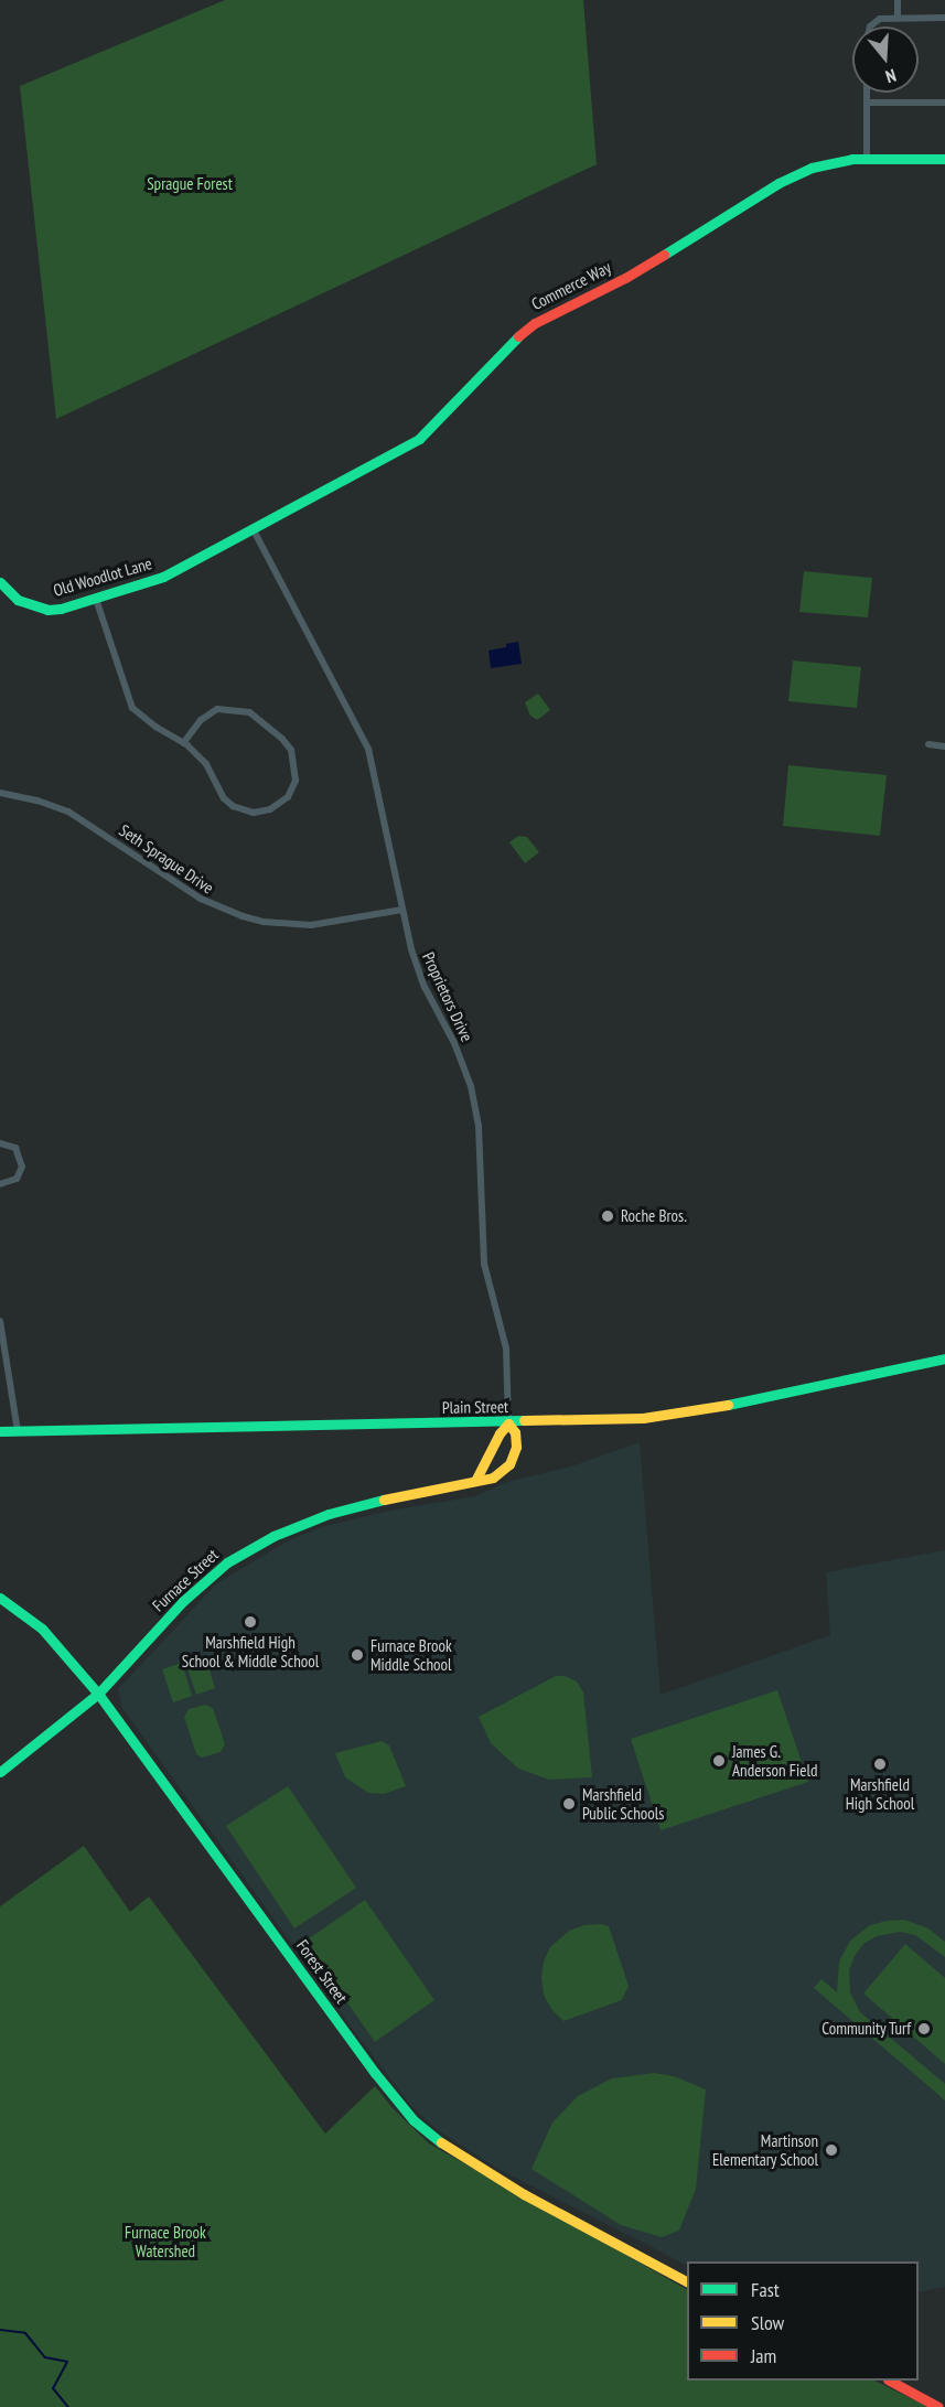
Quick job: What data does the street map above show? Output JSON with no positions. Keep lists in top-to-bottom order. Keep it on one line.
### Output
{"streets":{"street":["Commerce Way","Old Woodlot Lane","Seth Sprague Drive","Proprietors Drive","Plain Street","Furnace Street","Forest Street"]},"crossings":[["Commerce Way","Old Woodlot Lane"],["Commerce Way","Proprietors Drive"],["Old Woodlot Lane","Proprietors Drive"],["Seth Sprague Drive","Proprietors Drive"],["Proprietors Drive","Plain Street"],["Proprietors Drive","Furnace Street"],["Plain Street","Furnace Street"],["Furnace Street","Forest Street"]],"parks":["Sprague Forest","Furnace Brook Watershed"],"places":["Roche Bros.","Marshfield High School & Middle School","Furnace Brook Middle School","James G. Anderson Field","Marshfield High School","Marshfield Public Schools","Community Turf","Martinson Elementary School"],"legend":["Fast","Slow","Jam"],"north":"bottom"}
